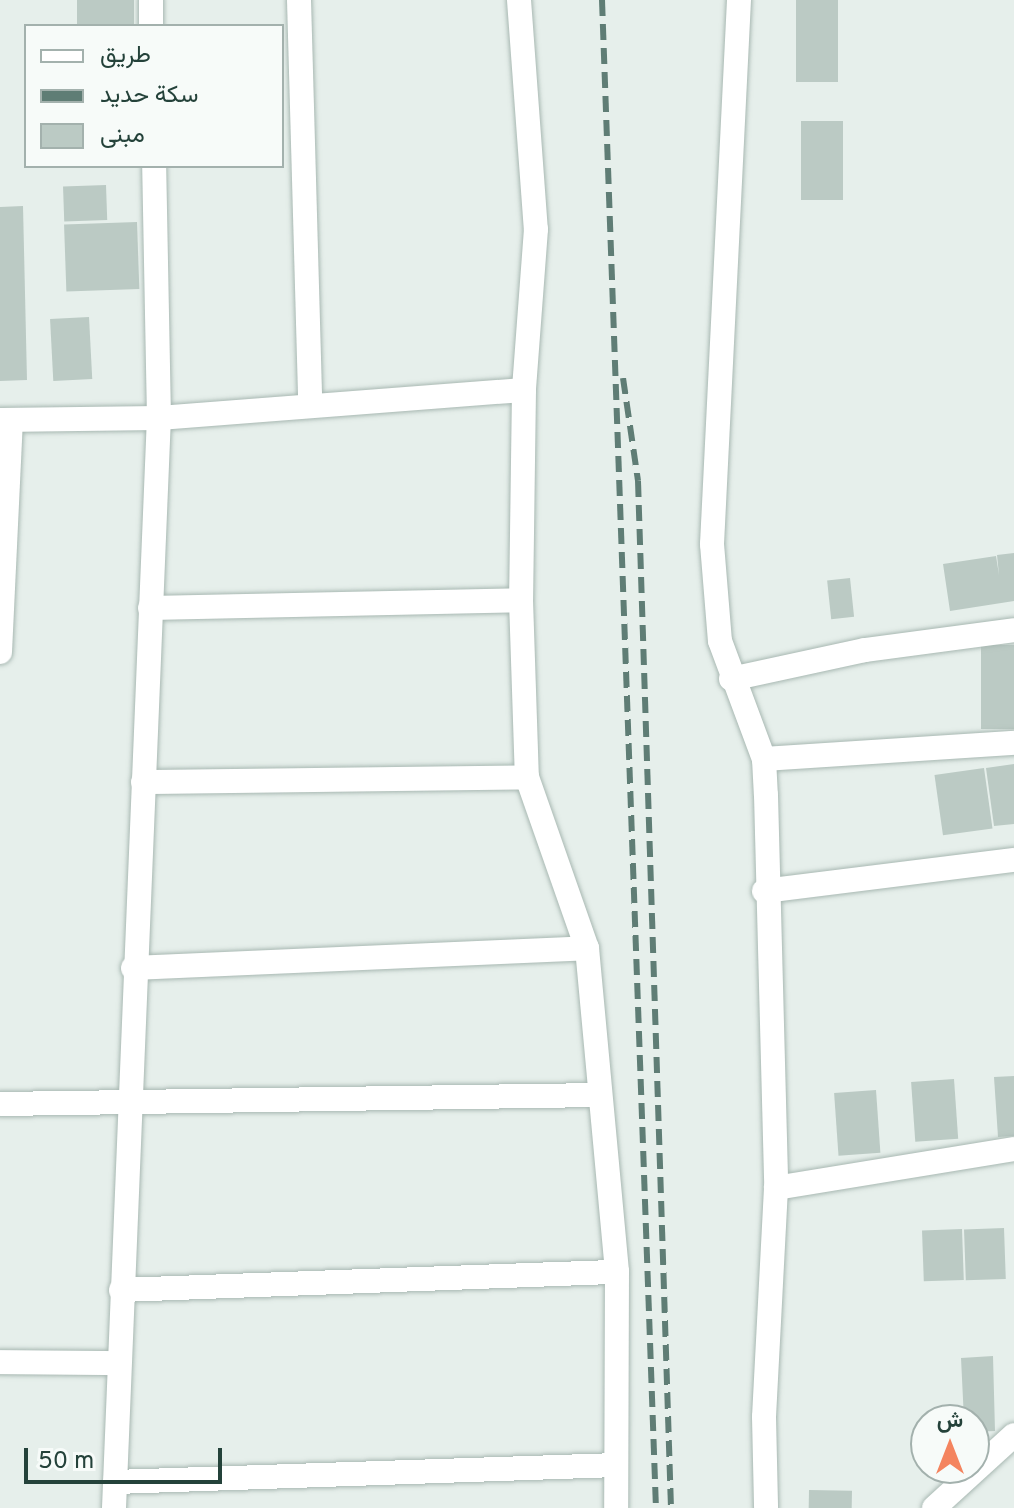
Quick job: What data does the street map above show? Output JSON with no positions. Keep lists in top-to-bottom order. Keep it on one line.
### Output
{"legend":["طريق","سكة حديد","مبنى"],"scale_bar":"50 m","north":"top"}
